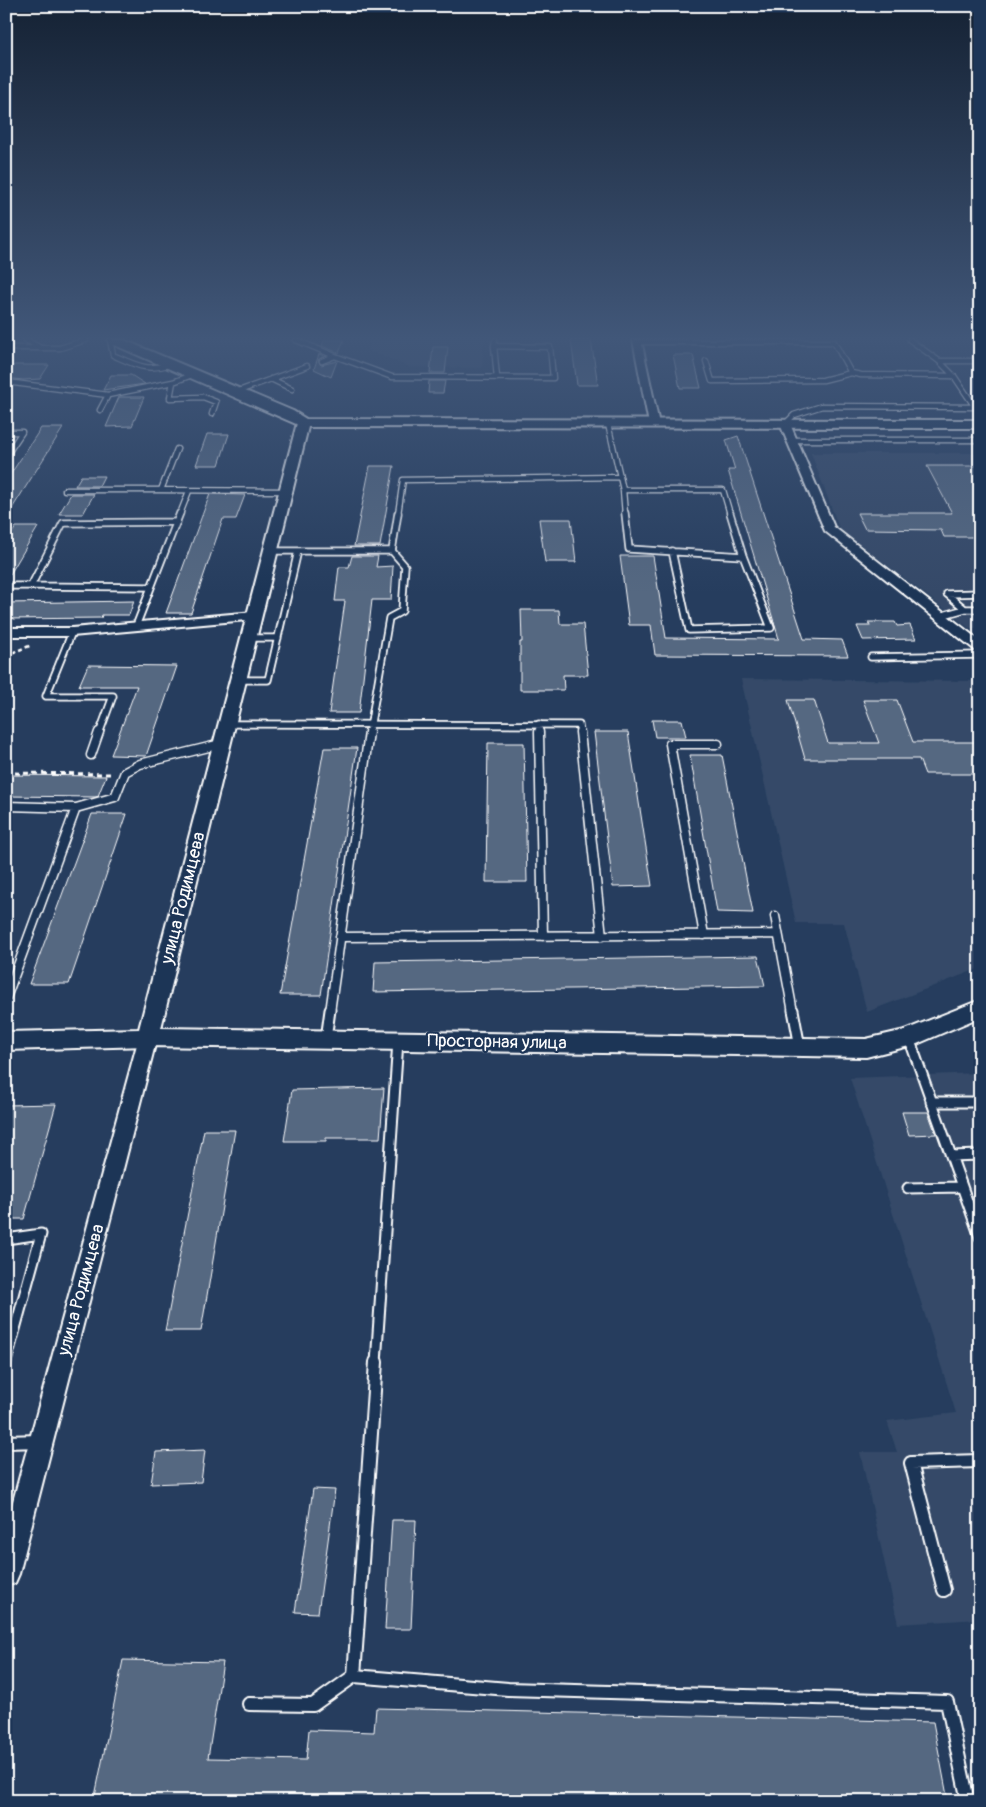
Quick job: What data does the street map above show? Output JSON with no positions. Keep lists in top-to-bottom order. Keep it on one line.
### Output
{"streets":{"street":["улица Родимцева","Просторная улица"]},"crossings":[["улица Родимцева","Просторная улица"]]}
